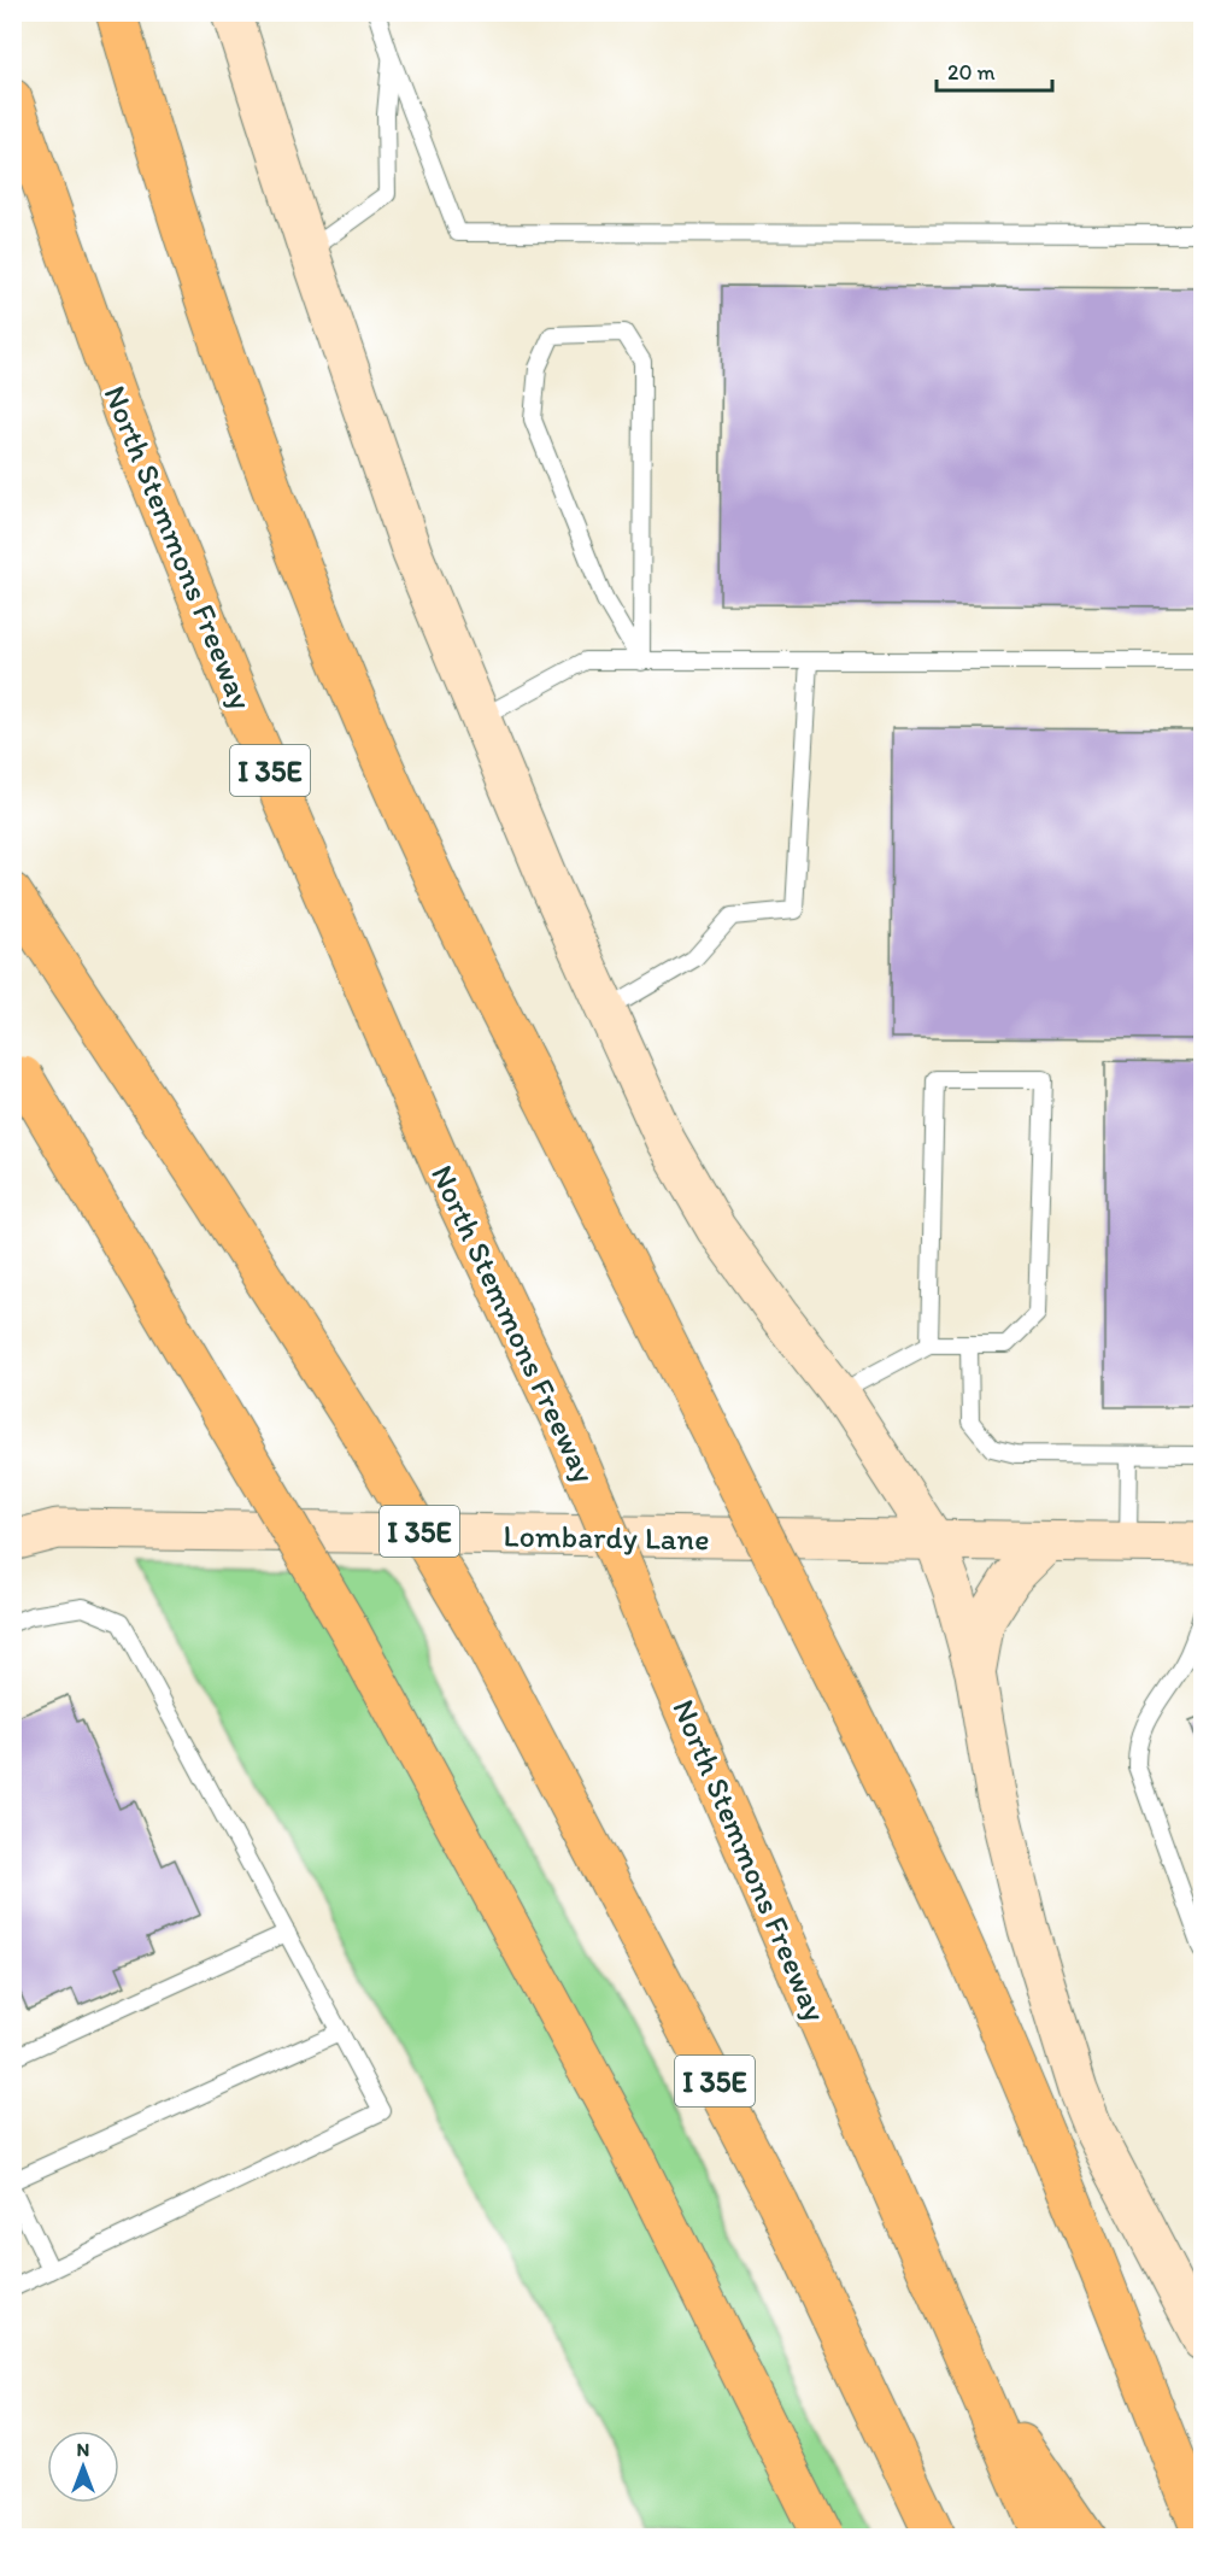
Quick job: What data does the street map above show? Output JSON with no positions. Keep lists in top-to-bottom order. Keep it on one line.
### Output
{"streets":{"highway":["North Stemmons Freeway","I 35E"],"main road":["Lombardy Lane"]},"scale_bar":"20 m","north":"top"}
